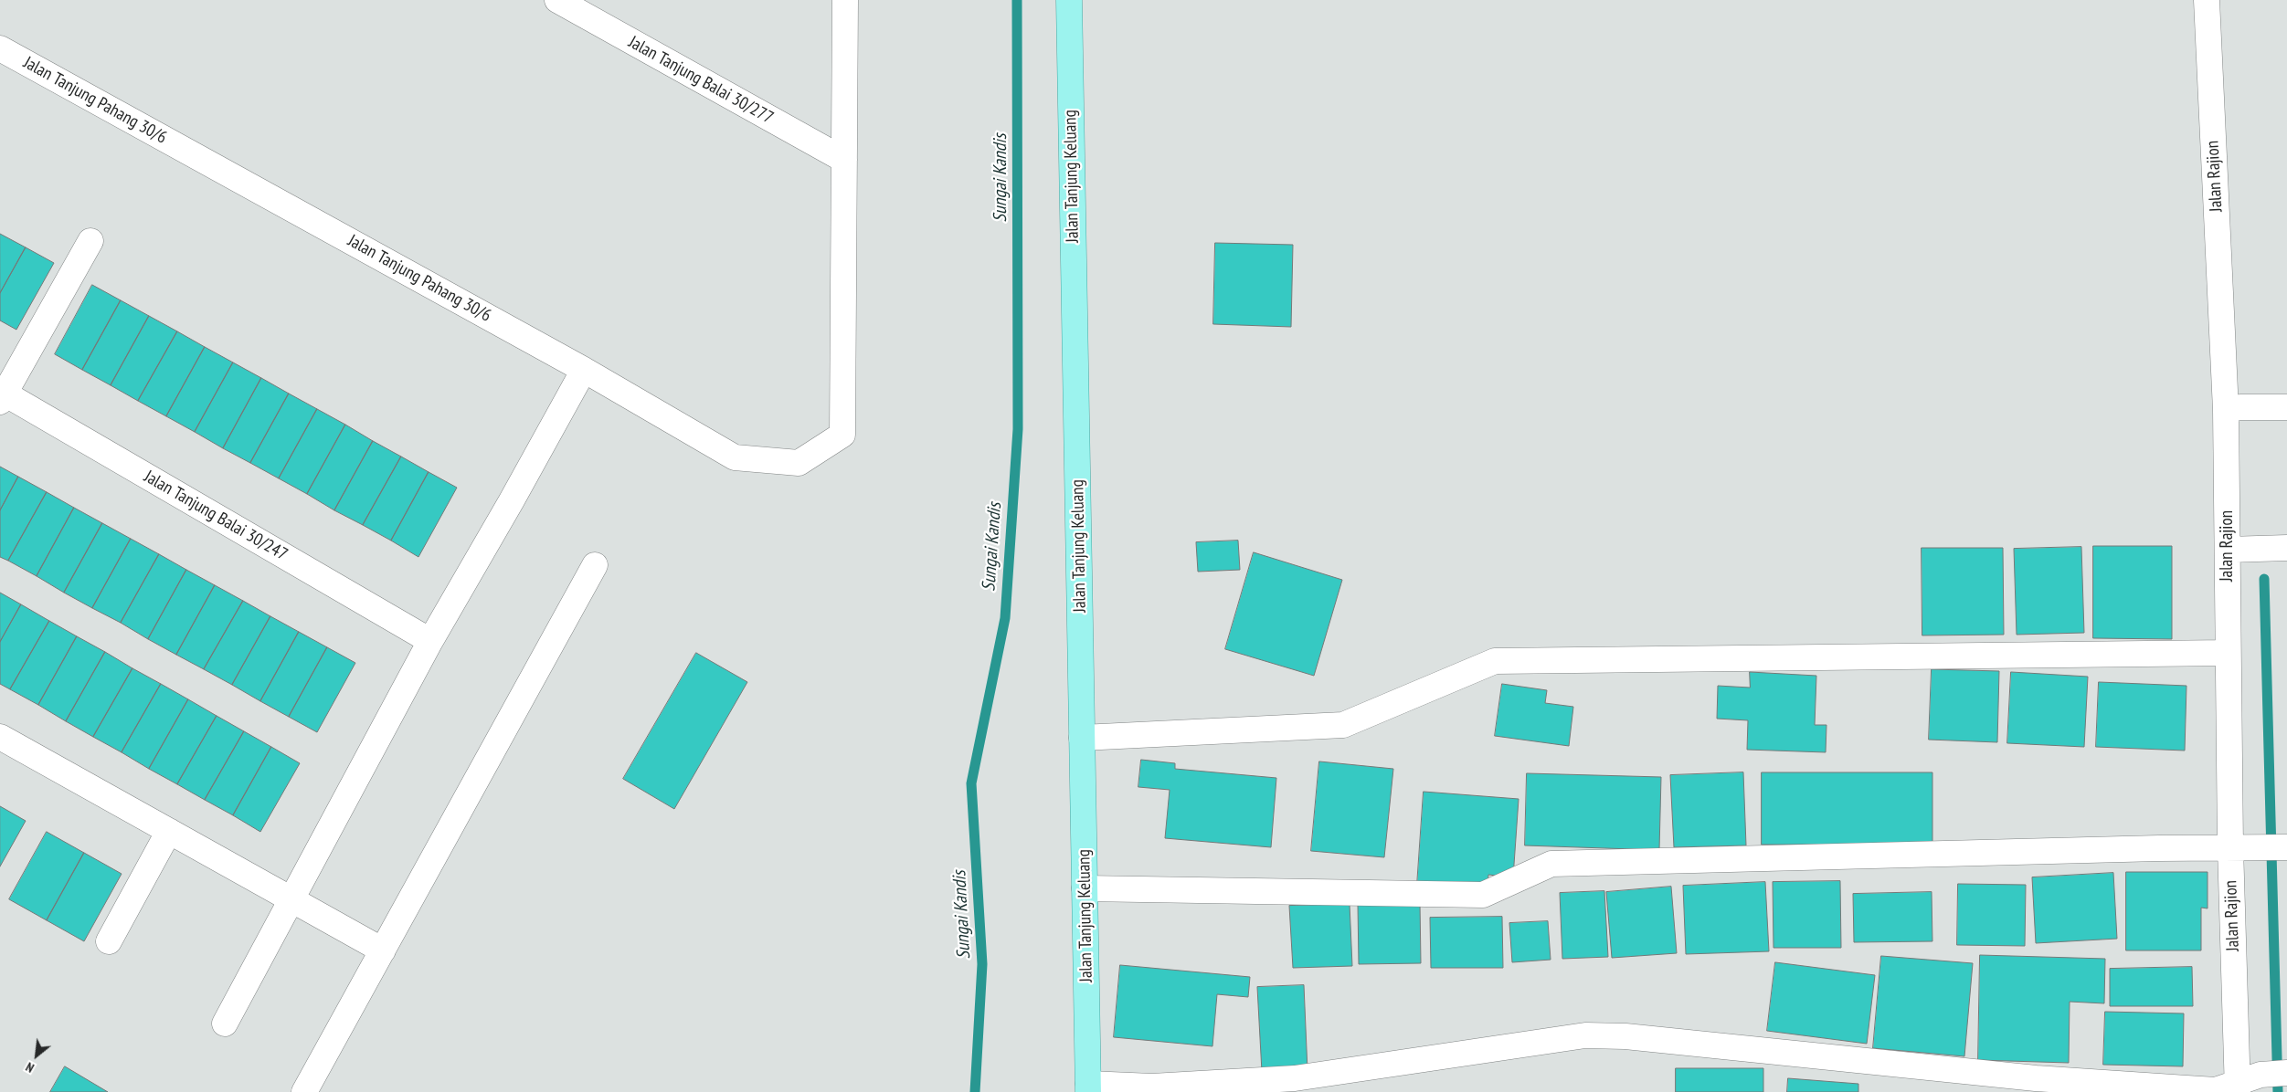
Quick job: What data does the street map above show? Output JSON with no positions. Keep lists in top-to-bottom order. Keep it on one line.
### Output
{"streets":{"main road":["Jalan Tanjung Keluang"],"street":["Jalan Tanjung Balai 30/277","Jalan Tanjung Pahang 30/6","Jalan Rajion","Jalan Tanjung Balai 30/247"]},"crossings":[["Jalan Tanjung Balai 30/277","Jalan Tanjung Pahang 30/6"]],"water":["Sungai Kandis"],"north":"bottom left"}
